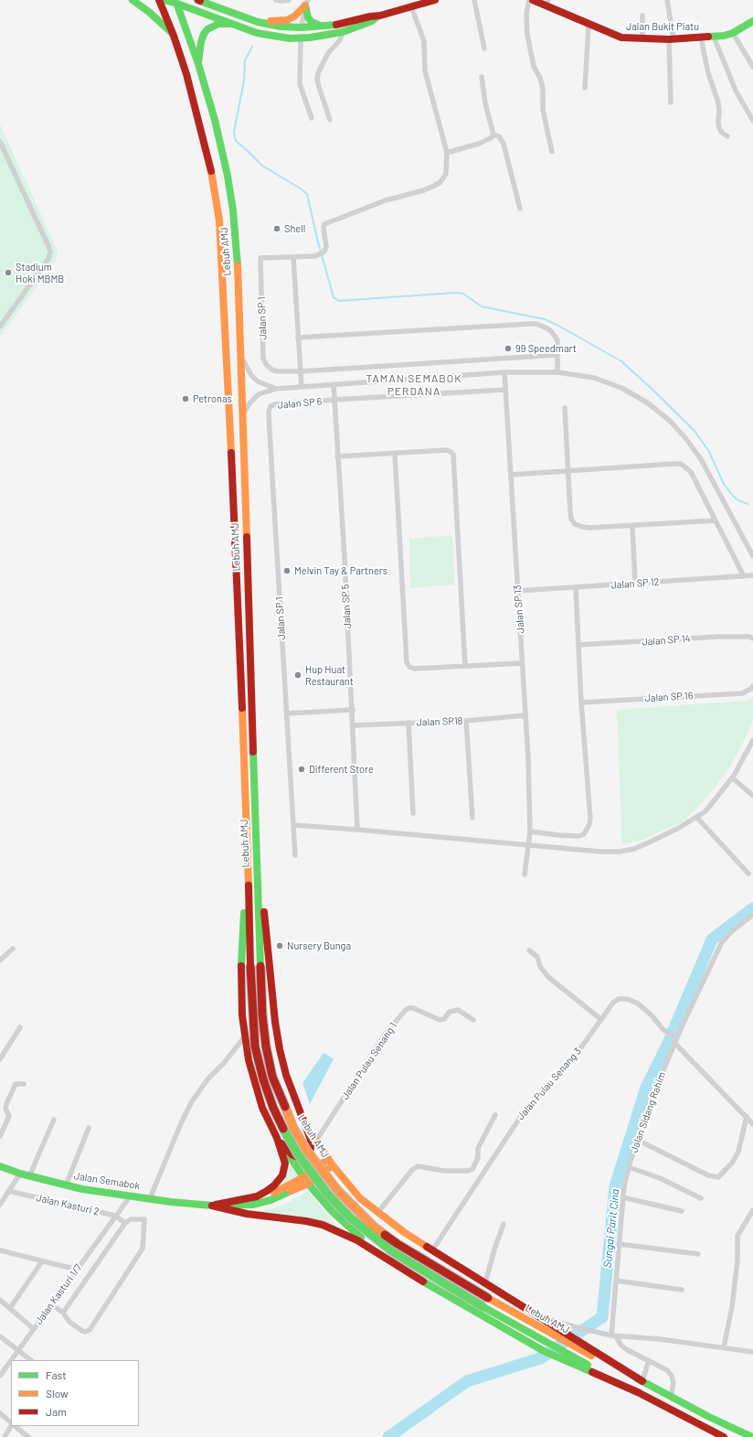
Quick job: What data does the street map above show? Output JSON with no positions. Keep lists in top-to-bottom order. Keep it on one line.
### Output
{"streets":{"main road":["Jalan Bukit Piatu","Lebuh AMJ","Jalan Semabok"],"street":["Jalan SP 1","Jalan SP 6","Jalan SP 12","Jalan SP 5","Jalan SP 13","Jalan SP 14","Jalan SP 16","Jalan SP18","Jalan Pulau Senang 1","Jalan Pulau Senang 3","Jalan Sidang Rahim","Jalan Kasturi 2","Jalan Kasturi 1/7"]},"crossings":[["Jalan SP 1","Jalan SP 6"],["Jalan SP 6","Jalan SP 5"],["Jalan SP 6","Jalan SP 13"],["Jalan SP 12","Jalan SP 13"],["Jalan SP 5","Jalan SP18"],["Jalan SP 13","Jalan SP18"],["Jalan Pulau Senang 3","Jalan Sidang Rahim"],["Jalan Semabok","Jalan Kasturi 1/7"],["Jalan Kasturi 2","Jalan Kasturi 1/7"]],"districts":["TAMAN SEMABOK PERDANA"],"water":["Sungai Parit Cina"],"places":["Shell","Stadium Hoki MBMB","99 Speedmart","Petronas","Melvin Tay & Partners","Hup Huat Restaurant","Different Store","Nursery Bunga"],"legend":["Fast","Slow","Jam"]}
